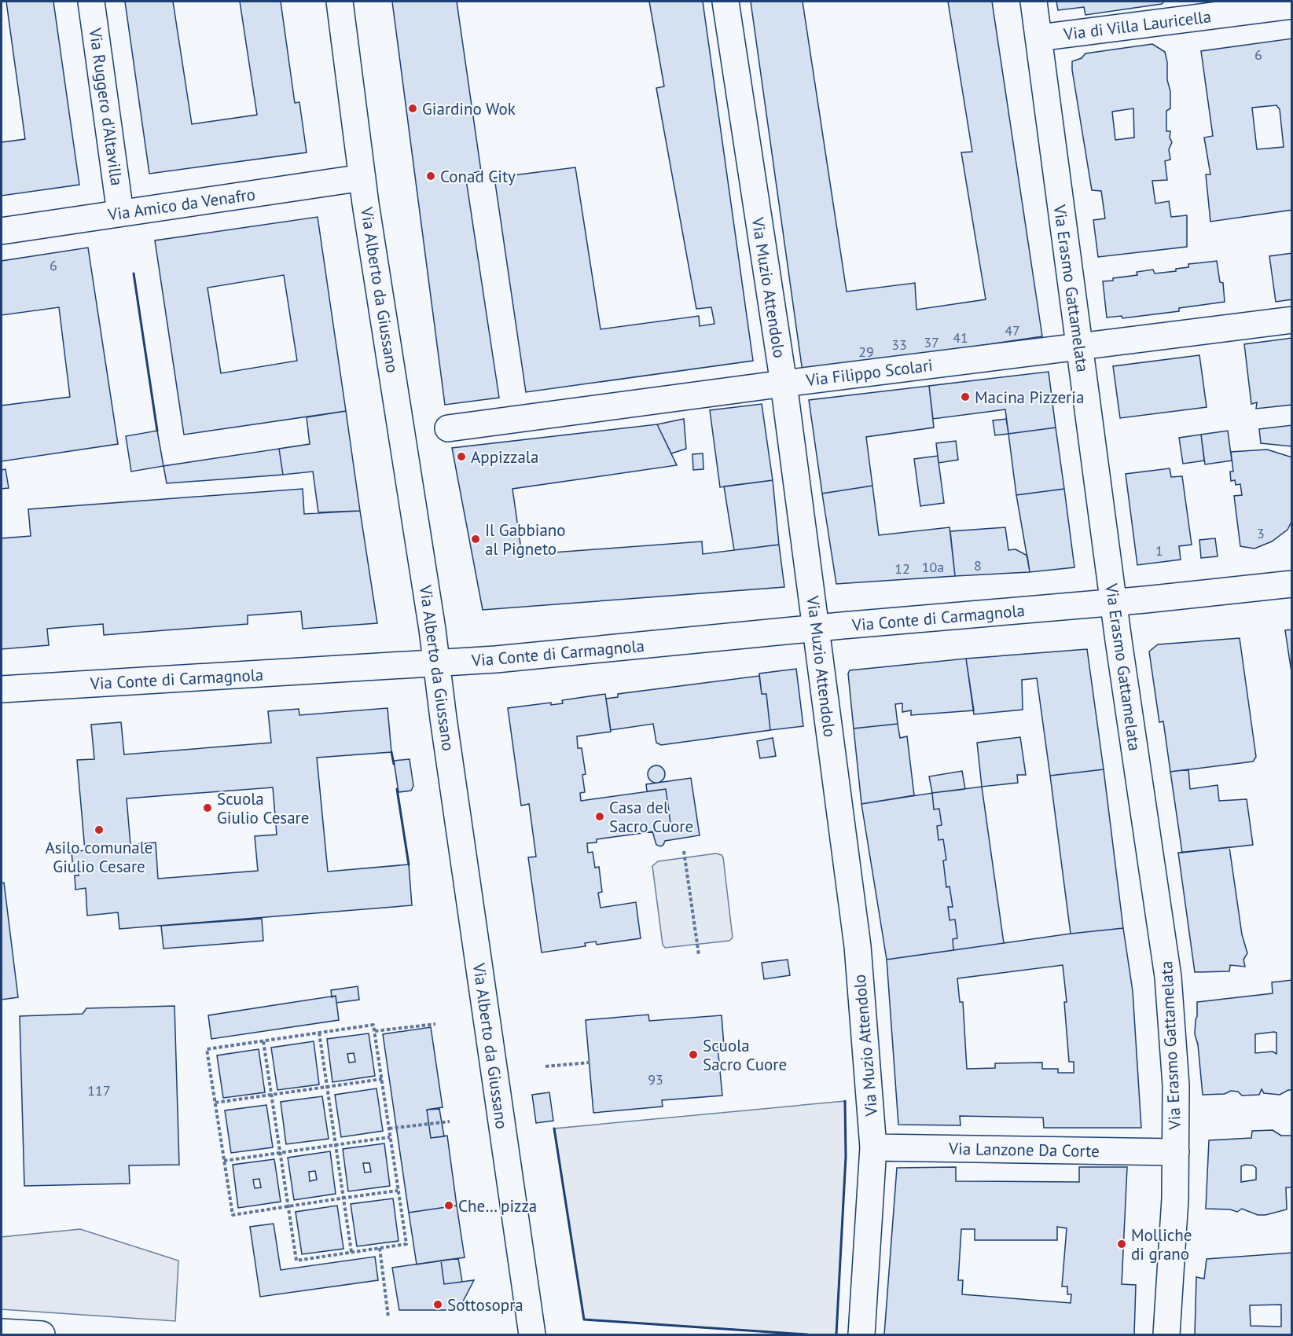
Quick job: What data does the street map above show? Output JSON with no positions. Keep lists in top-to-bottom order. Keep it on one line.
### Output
{"streets":{"street":["Via di Villa Lauricella","Via Ruggero d'Altavilla","Via Amico da Venafro","Via Muzio Attendolo","Via Erasmo Gattamelata","Via Alberto da Giussano","Via Filippo Scolari","Via Conte di Carmagnola","Via Lanzone Da Corte"]},"crossings":[["Via di Villa Lauricella","Via Erasmo Gattamelata"],["Via Ruggero d'Altavilla","Via Amico da Venafro"],["Via Amico da Venafro","Via Alberto da Giussano"],["Via Muzio Attendolo","Via Filippo Scolari"],["Via Muzio Attendolo","Via Conte di Carmagnola"],["Via Muzio Attendolo","Via Lanzone Da Corte"],["Via Erasmo Gattamelata","Via Filippo Scolari"],["Via Erasmo Gattamelata","Via Conte di Carmagnola"],["Via Erasmo Gattamelata","Via Lanzone Da Corte"],["Via Alberto da Giussano","Via Conte di Carmagnola"]],"places":["Giardino Wok","Conad City","Macina Pizzeria","Appizzala","Il Gabbiano al Pigneto","Scuola Giulio Cesare","Casa del Sacro Cuore","Asilo comunale Giulio Cesare","Scuola Sacro Cuore","Che… pizza","Molliche di grano","Sottosopra"],"house_numbers":["6","6","47","41","37","33","29","3","1","8","10a","12","93","117"]}
